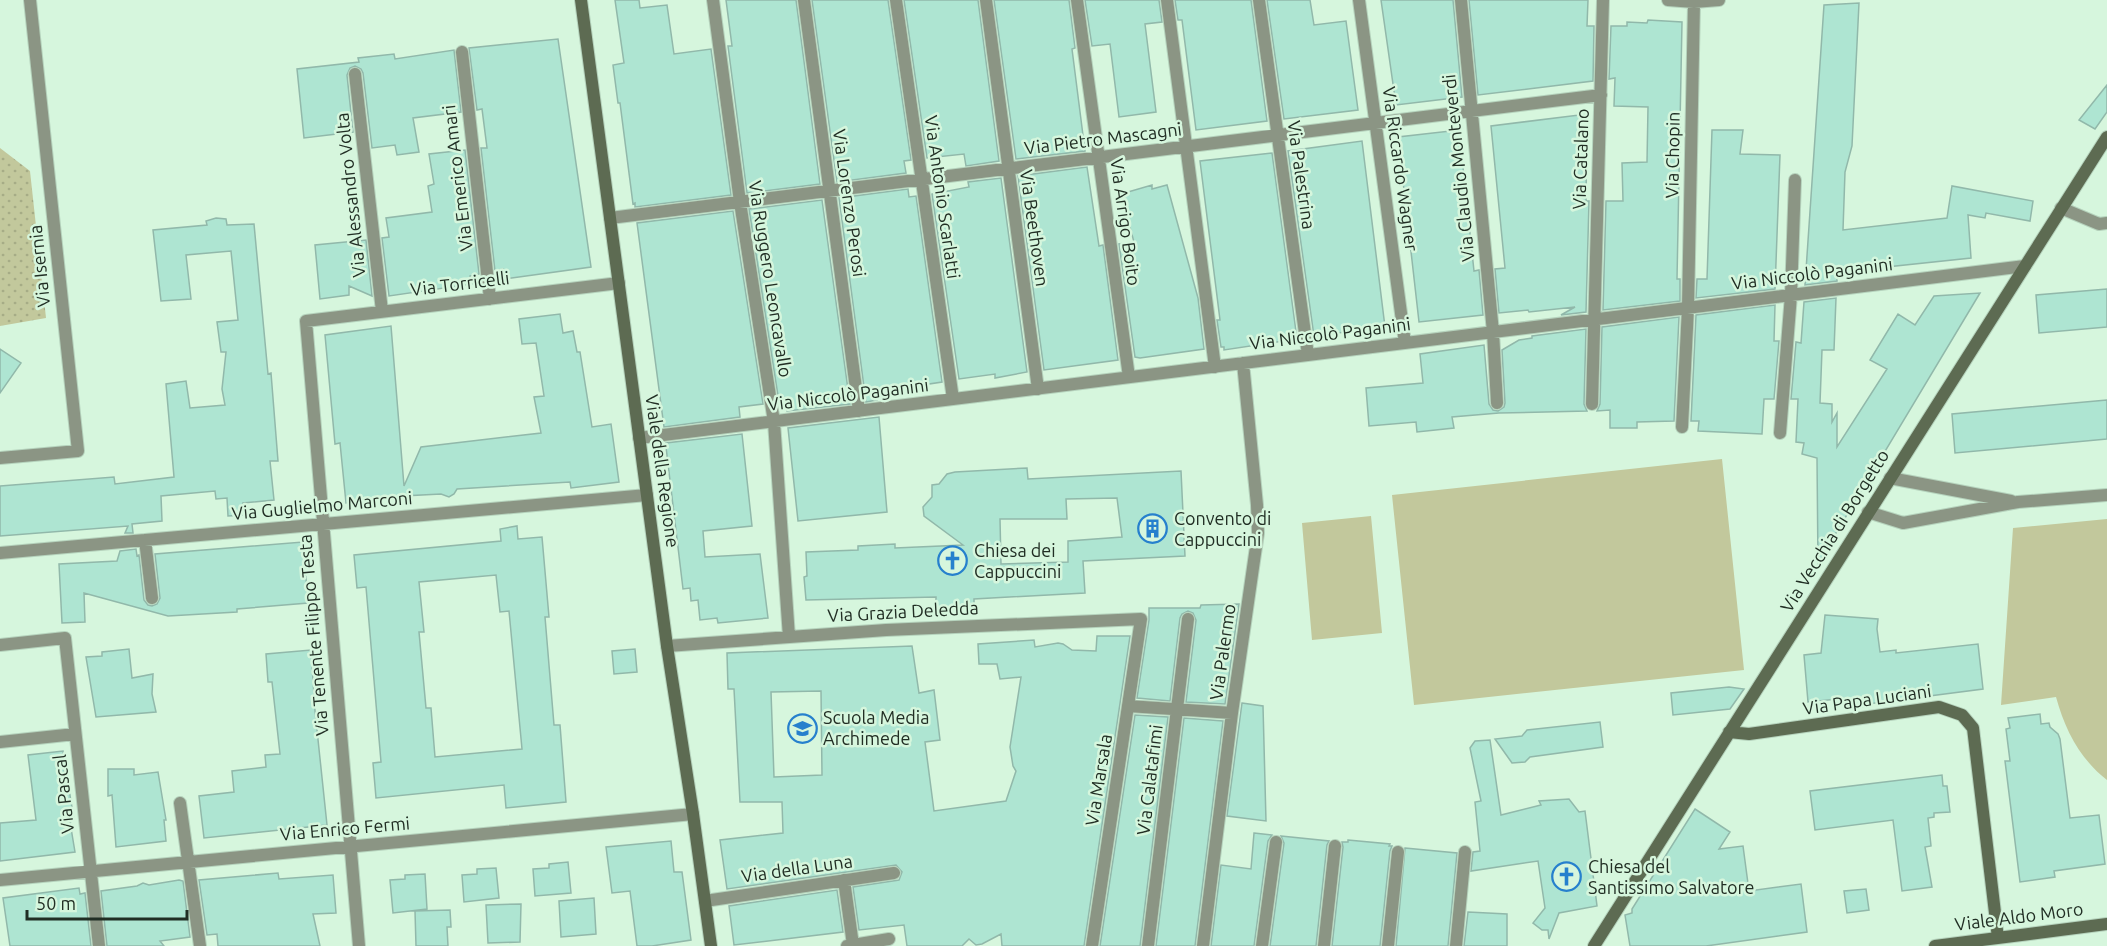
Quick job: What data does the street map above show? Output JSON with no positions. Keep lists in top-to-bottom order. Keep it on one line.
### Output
{"streets":{"main road":["Viale della Regione","Via Vecchia di Borgetto","Via Papa Luciani","Viale Aldo Moro"],"street":["Via Pietro Mascagni","Via Chopin","Via Catalano","Via Claudio Monteverdi","Via Riccardo Wagner","Via Palestrina","Via Emerico Amari","Via Alessandro Volta","Via Antonio Scarlatti","Via Lorenzo Perosi","Via Arrigo Boito","Via Beethoven","Via Isernia","Via Niccolò Paganini","Via Ruggero Leoncavallo","Via Torricelli","Via Guglielmo Marconi","Via Grazia Deledda","Via Tenente Filippo Testa","Via Palermo","Via Marsala","Via Calatafimi","Via Pascal","Via Enrico Fermi","Via della Luna"]},"crossings":[["Via Pietro Mascagni","Via Catalano"],["Via Pietro Mascagni","Via Claudio Monteverdi"],["Via Pietro Mascagni","Via Riccardo Wagner"],["Via Pietro Mascagni","Via Palestrina"],["Via Pietro Mascagni","Via Antonio Scarlatti"],["Via Pietro Mascagni","Via Lorenzo Perosi"],["Via Pietro Mascagni","Via Arrigo Boito"],["Via Pietro Mascagni","Via Beethoven"],["Via Pietro Mascagni","Via Ruggero Leoncavallo"],["Via Pietro Mascagni","Viale della Regione"],["Via Chopin","Via Niccolò Paganini"],["Via Catalano","Via Niccolò Paganini"],["Via Claudio Monteverdi","Via Niccolò Paganini"],["Via Riccardo Wagner","Via Niccolò Paganini"],["Via Palestrina","Via Niccolò Paganini"],["Via Emerico Amari","Via Torricelli"],["Via Alessandro Volta","Via Torricelli"],["Via Antonio Scarlatti","Via Niccolò Paganini"],["Via Lorenzo Perosi","Via Niccolò Paganini"],["Via Arrigo Boito","Via Niccolò Paganini"],["Via Beethoven","Via Niccolò Paganini"],["Via Niccolò Paganini","Via Ruggero Leoncavallo"],["Via Niccolò Paganini","Viale della Regione"],["Via Niccolò Paganini","Via Vecchia di Borgetto"],["Via Niccolò Paganini","Via Palermo"],["Via Ruggero Leoncavallo","Via Grazia Deledda"],["Via Torricelli","Viale della Regione"],["Via Torricelli","Via Tenente Filippo Testa"],["Viale della Regione","Via Guglielmo Marconi"],["Viale della Regione","Via Grazia Deledda"],["Viale della Regione","Via Enrico Fermi"],["Viale della Regione","Via della Luna"],["Via Guglielmo Marconi","Via Tenente Filippo Testa"],["Via Vecchia di Borgetto","Via Papa Luciani"],["Via Grazia Deledda","Via Marsala"],["Via Tenente Filippo Testa","Via Enrico Fermi"],["Via Papa Luciani","Viale Aldo Moro"],["Via Pascal","Via Enrico Fermi"]],"places":{"building":["Convento di Cappuccini"],"church":["Chiesa dei Cappuccini","Chiesa del Santissimo Salvatore"],"school or university":["Scuola Media Archimede"]},"scale_bar":"50 m"}
